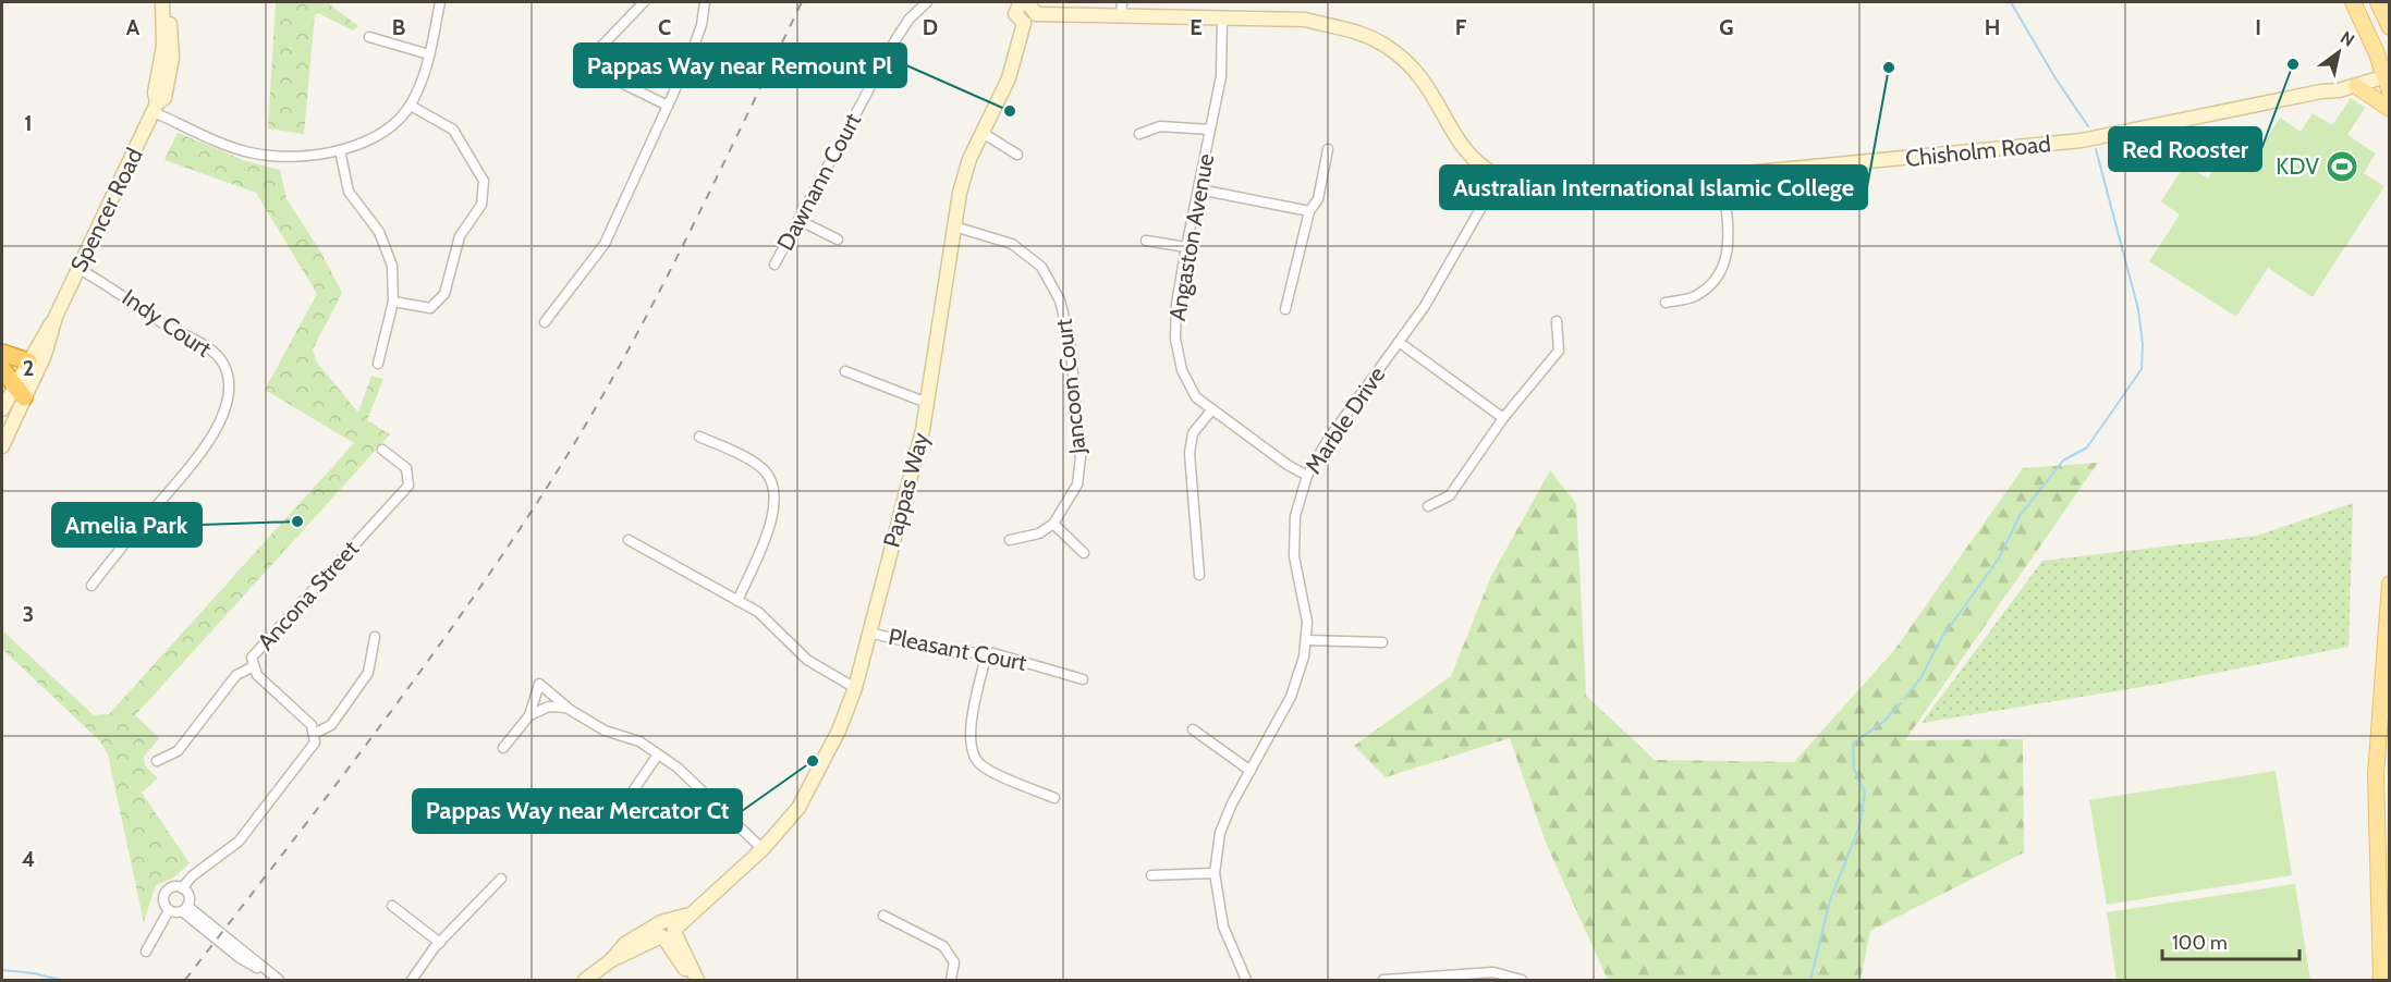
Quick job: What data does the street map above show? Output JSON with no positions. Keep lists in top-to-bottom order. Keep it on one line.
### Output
{"streets":{"street":["Chisholm Road","Dawnann Court","Spencer Road","Angaston Avenue","Indy Court","Jancoon Court","Marble Drive","Pappas Way","Ancona Street","Pleasant Court"]},"crossings":[["Chisholm Road","Angaston Avenue"],["Chisholm Road","Marble Drive"],["Chisholm Road","Pappas Way"],["Spencer Road","Indy Court"],["Angaston Avenue","Marble Drive"],["Jancoon Court","Pappas Way"],["Pappas Way","Pleasant Court"]],"places":{"other":["Red Rooster","Australian International Islamic College","Pappas Way near Remount Pl","Amelia Park","Pappas Way near Mercator Ct"],"sports":["KDV"]},"scale_bar":"100 m","north":"top right","grid":{"columns":["A","B","C","D","E","F","G","H","I"],"rows":["1","2","3","4"]}}
